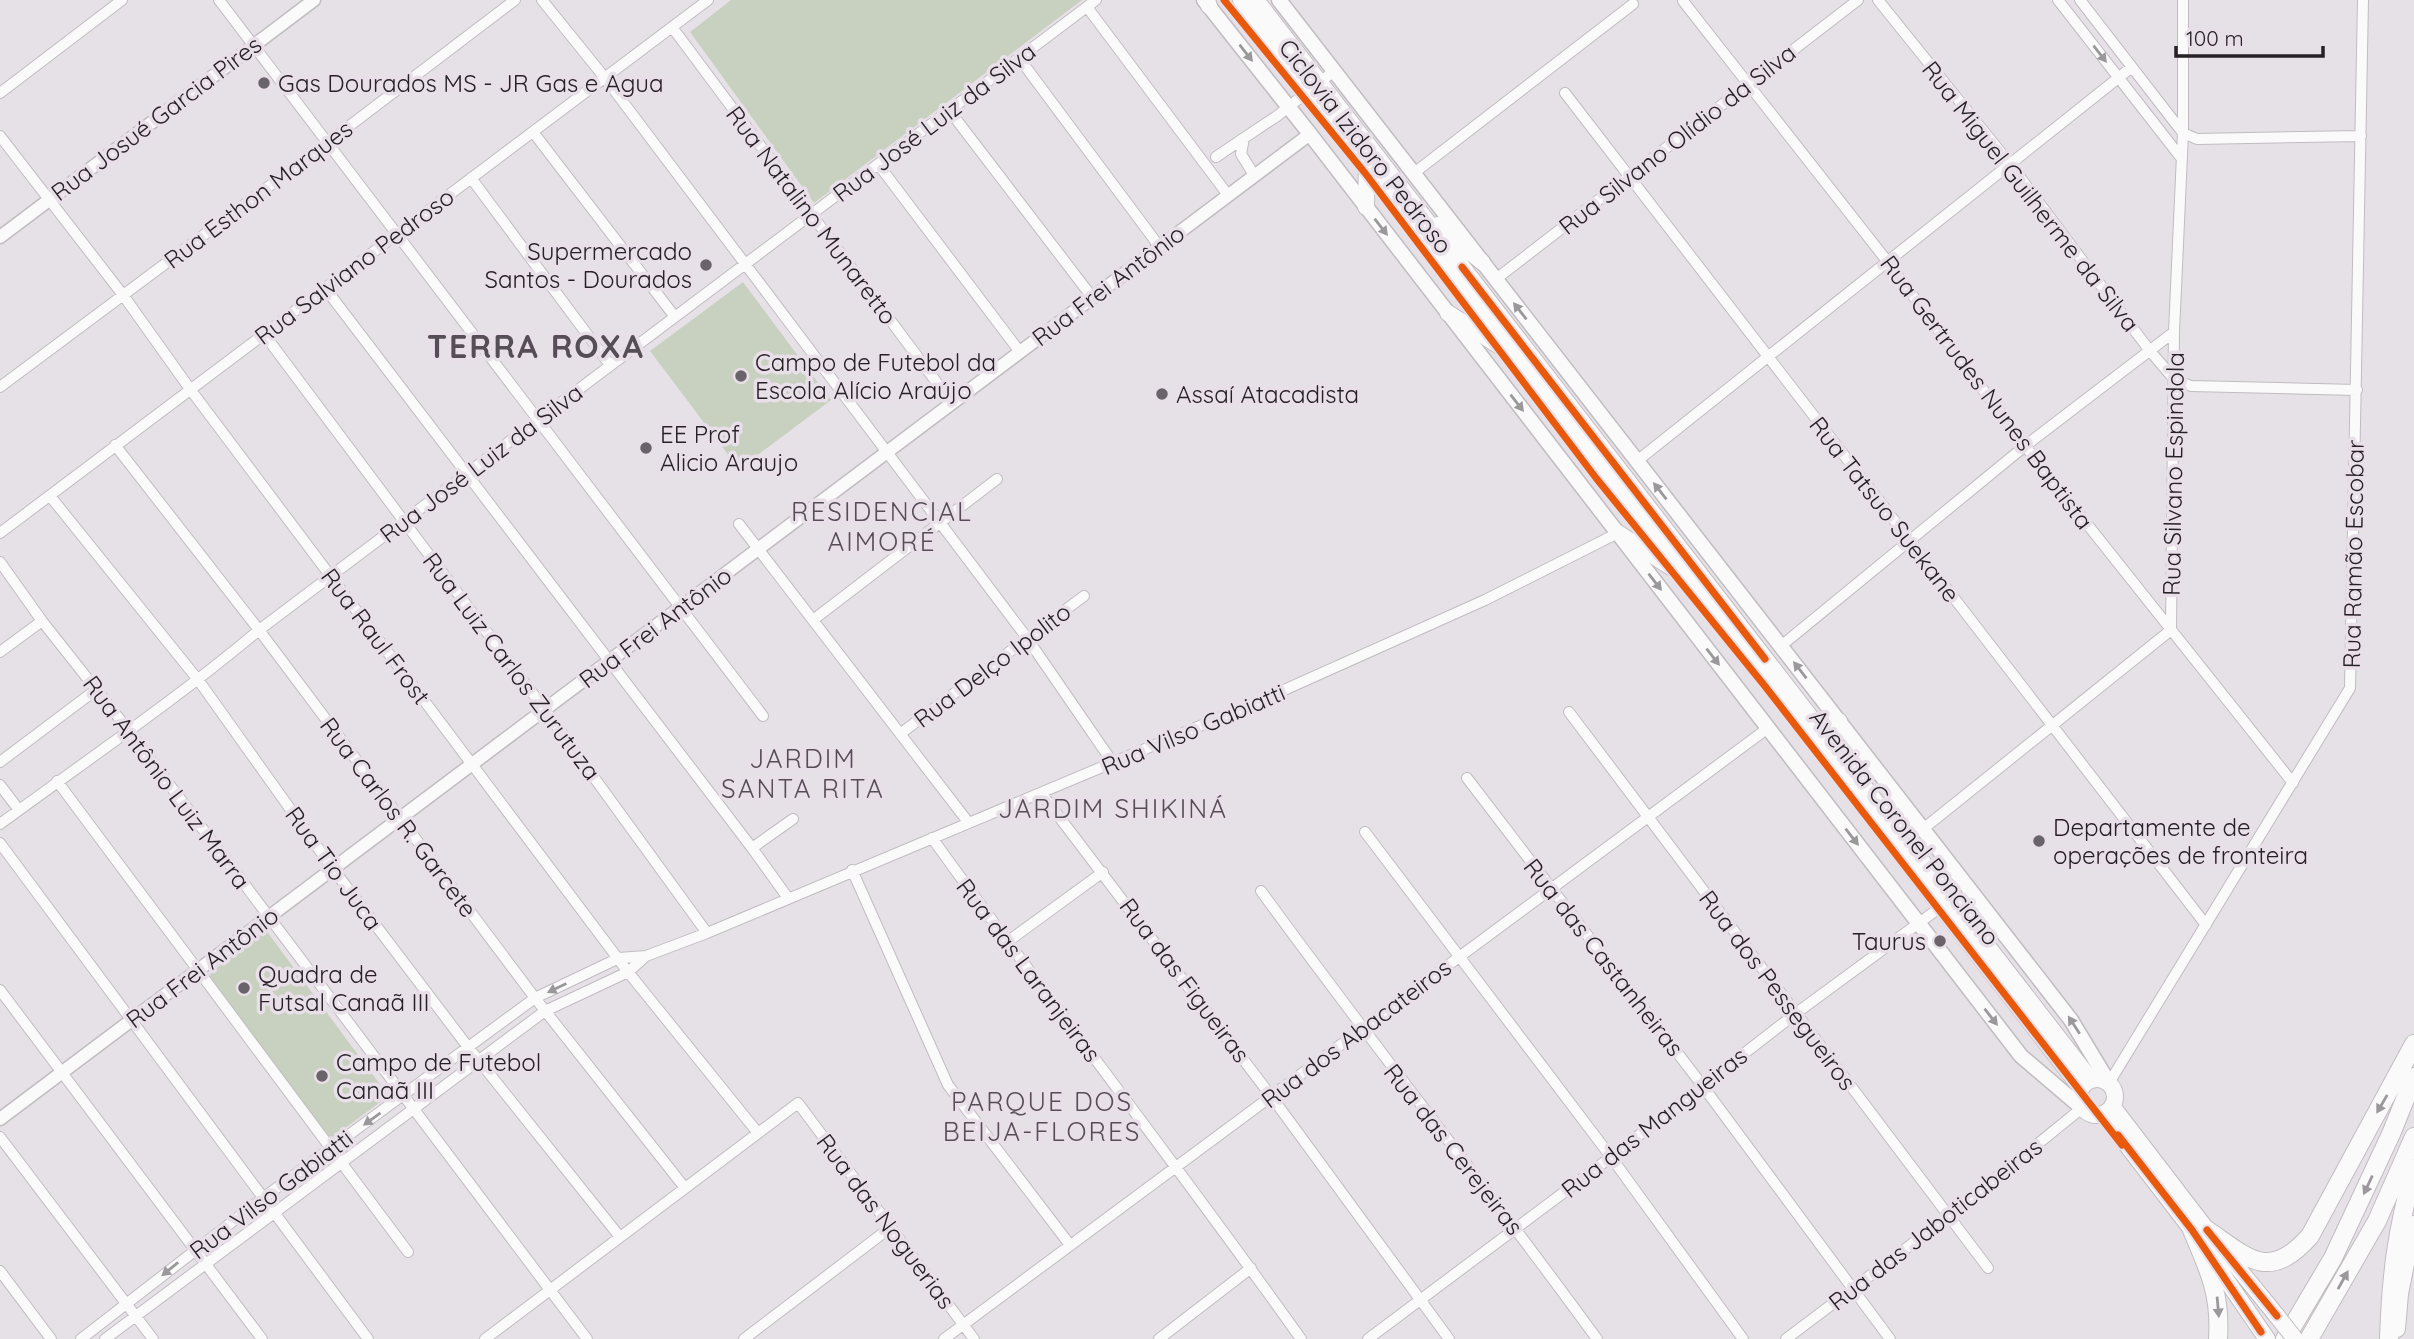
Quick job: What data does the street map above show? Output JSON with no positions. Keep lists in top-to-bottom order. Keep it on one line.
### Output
{"streets":{"main road":["Avenida Coronel Ponciano"],"street":["Rua Josué Garcia Pires","Rua José Luiz da Silva","Rua Silvano Olídio da Silva","Rua Esthon Marques","Rua Miguel Guilherme da Silva","Rua Natalino Munaretto","Rua Salviano Pedroso","Rua Frei Antônio","Rua Gertrudes Nunes Baptista","Rua Silvano Espindola","Rua Tatsuo Suekane","Rua Ramão Escobar","Rua Raul Frost","Rua Delço Ipolito","Rua Luiz Carlos Zurutuza","Rua Vilso Gabiatti","Rua Antônio Luiz Marra","Rua Carlos R. Garcete","Rua Tio Juca","Rua das Castanheiras","Rua das Laranjeiras","Rua das Figueiras","Rua dos Pessegueiros","Rua dos Abacateiros","Rua das Mangueiras","Rua das Cerejeiras","Rua das Noguerias","Rua das Jaboticabeiras"],"cycle path":["Ciclovia Izidoro Pedroso"]},"crossings":[["Rua Josué Garcia Pires","Rua Raul Frost"],["Rua José Luiz da Silva","Rua Natalino Munaretto"],["Rua José Luiz da Silva","Rua Raul Frost"],["Rua José Luiz da Silva","Rua Luiz Carlos Zurutuza"],["Rua José Luiz da Silva","Rua Antônio Luiz Marra"],["Rua José Luiz da Silva","Rua Carlos R. Garcete"],["Rua José Luiz da Silva","Rua Tio Juca"],["Rua Silvano Olídio da Silva","Rua Gertrudes Nunes Baptista"],["Rua Silvano Olídio da Silva","Rua Tatsuo Suekane"],["Rua Esthon Marques","Rua Raul Frost"],["Rua Miguel Guilherme da Silva","Rua Silvano Espindola"],["Rua Natalino Munaretto","Rua Salviano Pedroso"],["Rua Natalino Munaretto","Rua Frei Antônio"],["Rua Salviano Pedroso","Rua Raul Frost"],["Rua Salviano Pedroso","Rua Luiz Carlos Zurutuza"],["Rua Salviano Pedroso","Rua Carlos R. Garcete"],["Rua Salviano Pedroso","Rua Tio Juca"],["Rua Frei Antônio","Rua Raul Frost"],["Rua Frei Antônio","Rua Luiz Carlos Zurutuza"],["Rua Frei Antônio","Rua Antônio Luiz Marra"],["Rua Frei Antônio","Rua Carlos R. Garcete"],["Rua Frei Antônio","Rua Tio Juca"],["Rua Gertrudes Nunes Baptista","Rua Silvano Espindola"],["Rua Gertrudes Nunes Baptista","Rua Ramão Escobar"],["Rua Silvano Espindola","Rua Tatsuo Suekane"],["Rua Tatsuo Suekane","Rua Ramão Escobar"],["Rua Ramão Escobar","Avenida Coronel Ponciano"],["Rua Ramão Escobar","Rua das Jaboticabeiras"],["Rua Raul Frost","Rua Vilso Gabiatti"],["Rua Raul Frost","Rua das Noguerias"],["Rua Luiz Carlos Zurutuza","Rua Vilso Gabiatti"],["Rua Vilso Gabiatti","Rua Antônio Luiz Marra"],["Rua Vilso Gabiatti","Rua Carlos R. Garcete"],["Rua Vilso Gabiatti","Rua Tio Juca"],["Rua Vilso Gabiatti","Rua das Laranjeiras"],["Rua Vilso Gabiatti","Rua das Figueiras"],["Avenida Coronel Ponciano","Rua das Mangueiras"],["Avenida Coronel Ponciano","Rua das Jaboticabeiras"],["Rua das Castanheiras","Rua dos Abacateiros"],["Rua das Castanheiras","Rua das Mangueiras"],["Rua das Castanheiras","Rua das Jaboticabeiras"],["Rua das Laranjeiras","Rua dos Abacateiros"],["Rua das Figueiras","Rua dos Abacateiros"],["Rua das Figueiras","Rua das Mangueiras"],["Rua dos Pessegueiros","Rua dos Abacateiros"],["Rua dos Pessegueiros","Rua das Mangueiras"],["Rua dos Pessegueiros","Rua das Jaboticabeiras"],["Rua dos Abacateiros","Rua das Cerejeiras"],["Rua dos Abacateiros","Rua das Noguerias"],["Rua das Mangueiras","Rua das Cerejeiras"]],"districts":["TERRA ROXA","RESIDENCIAL AIMORÉ","JARDIM SANTA RITA","JARDIM SHIKINÁ","PARQUE DOS BEIJA-FLORES"],"places":["Gas Dourados MS - JR Gas e Agua","Supermercado Santos - Dourados","Campo de Futebol da Escola Alício Araújo","Assaí Atacadista","EE Prof Alicio Araujo","Departamente de operações de fronteira","Taurus","Quadra de Futsal Canaã III","Campo de Futebol Canaã III"],"scale_bar":"100 m"}
